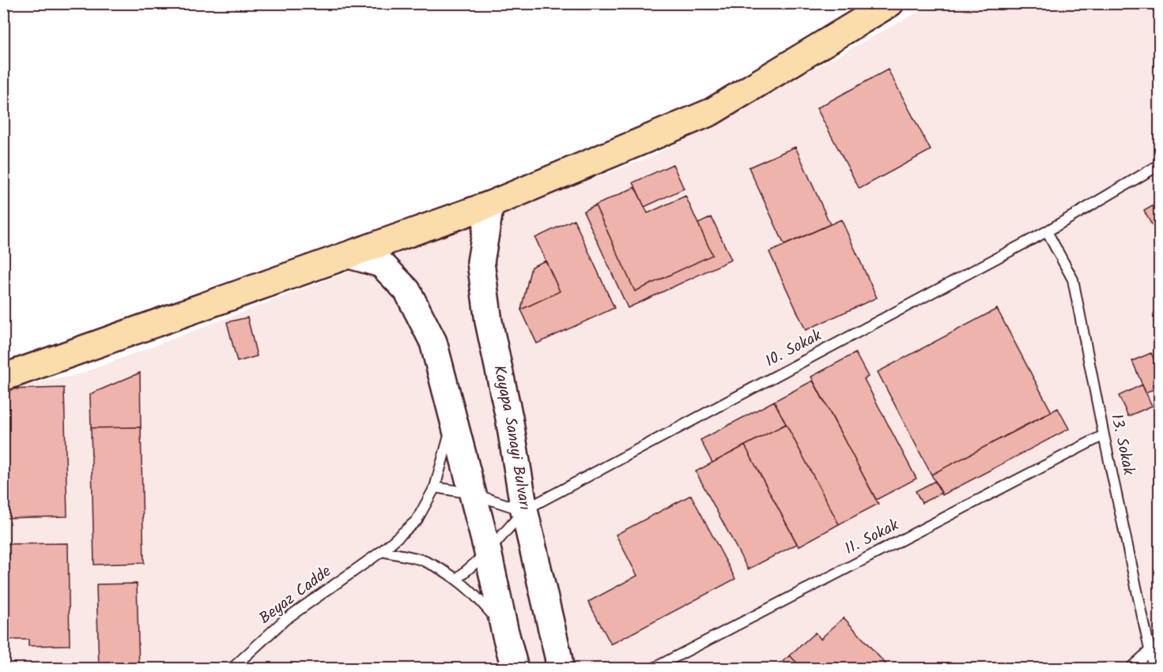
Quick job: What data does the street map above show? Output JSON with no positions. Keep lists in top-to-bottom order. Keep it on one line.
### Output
{"streets":{"main road":["Kayapa Sanayi Bulvarı"],"lane":["10. Sokak","13. Sokak","11. Sokak","Beyaz Cadde"]},"crossings":[["10. Sokak","Kayapa Sanayi Bulvarı"],["10. Sokak","13. Sokak"],["13. Sokak","11. Sokak"]]}
